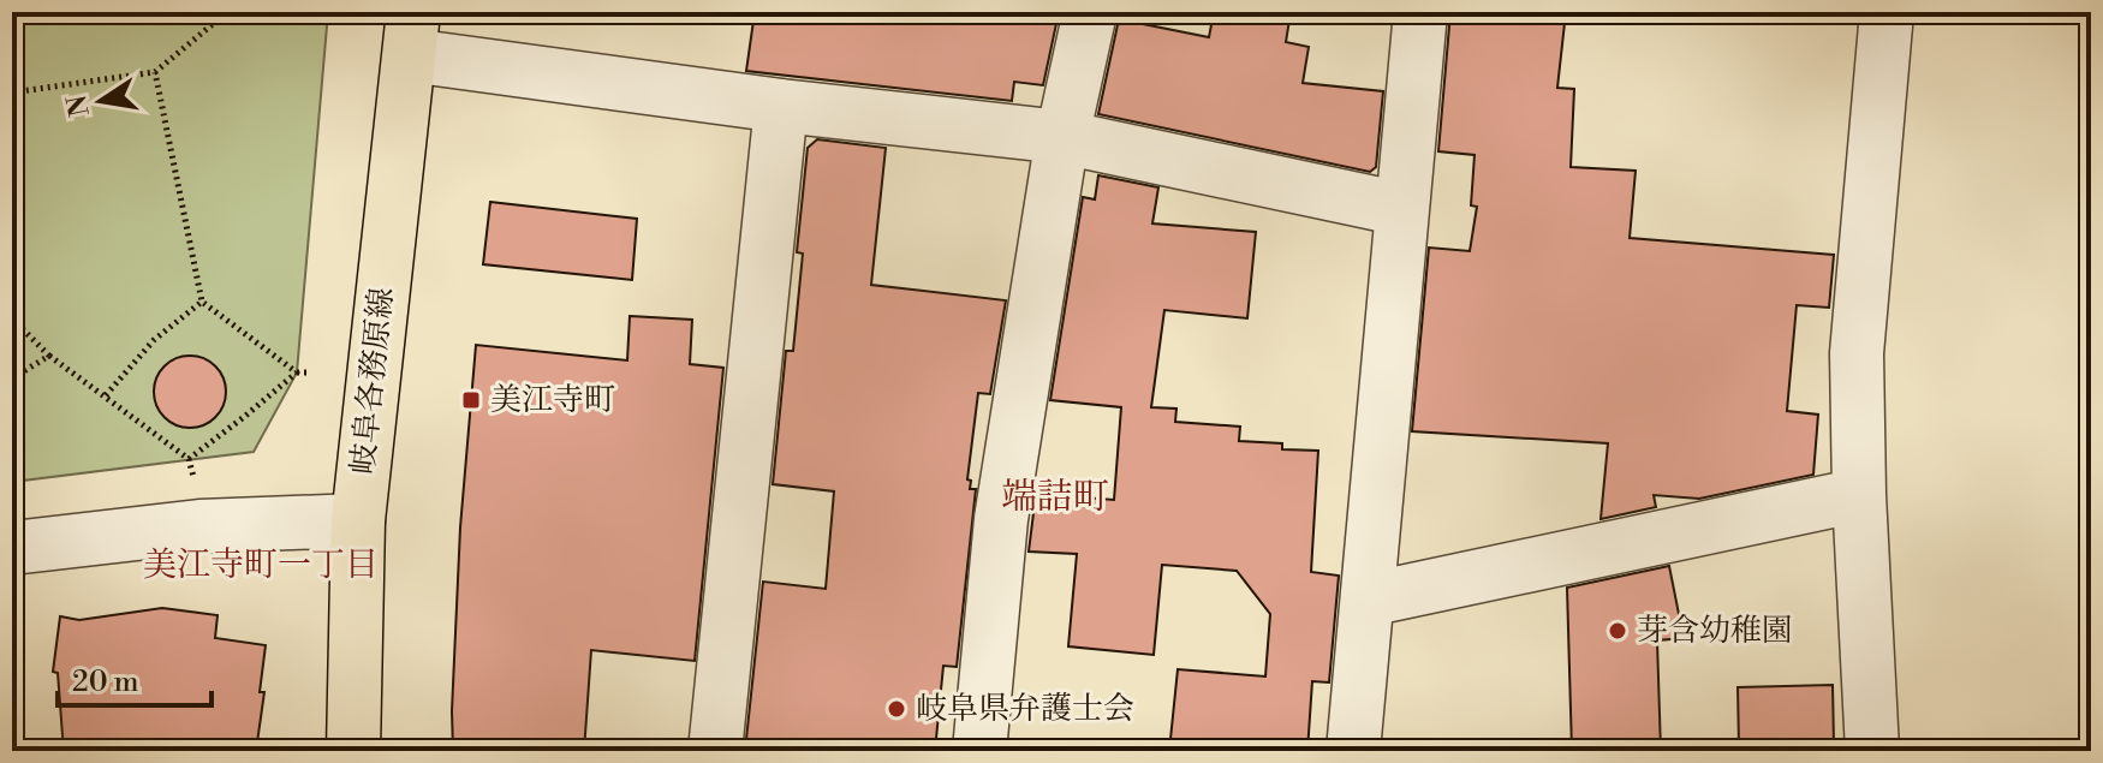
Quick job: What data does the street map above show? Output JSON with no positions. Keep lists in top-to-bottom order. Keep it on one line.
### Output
{"streets":{"main road":["岐阜各務原線"]},"districts":["端詰町","美江寺町一丁目"],"places":{"transit":["美江寺町"],"other":["芽含幼稚園","岐阜県弁護士会"]},"scale_bar":"20 m","north":"left"}
